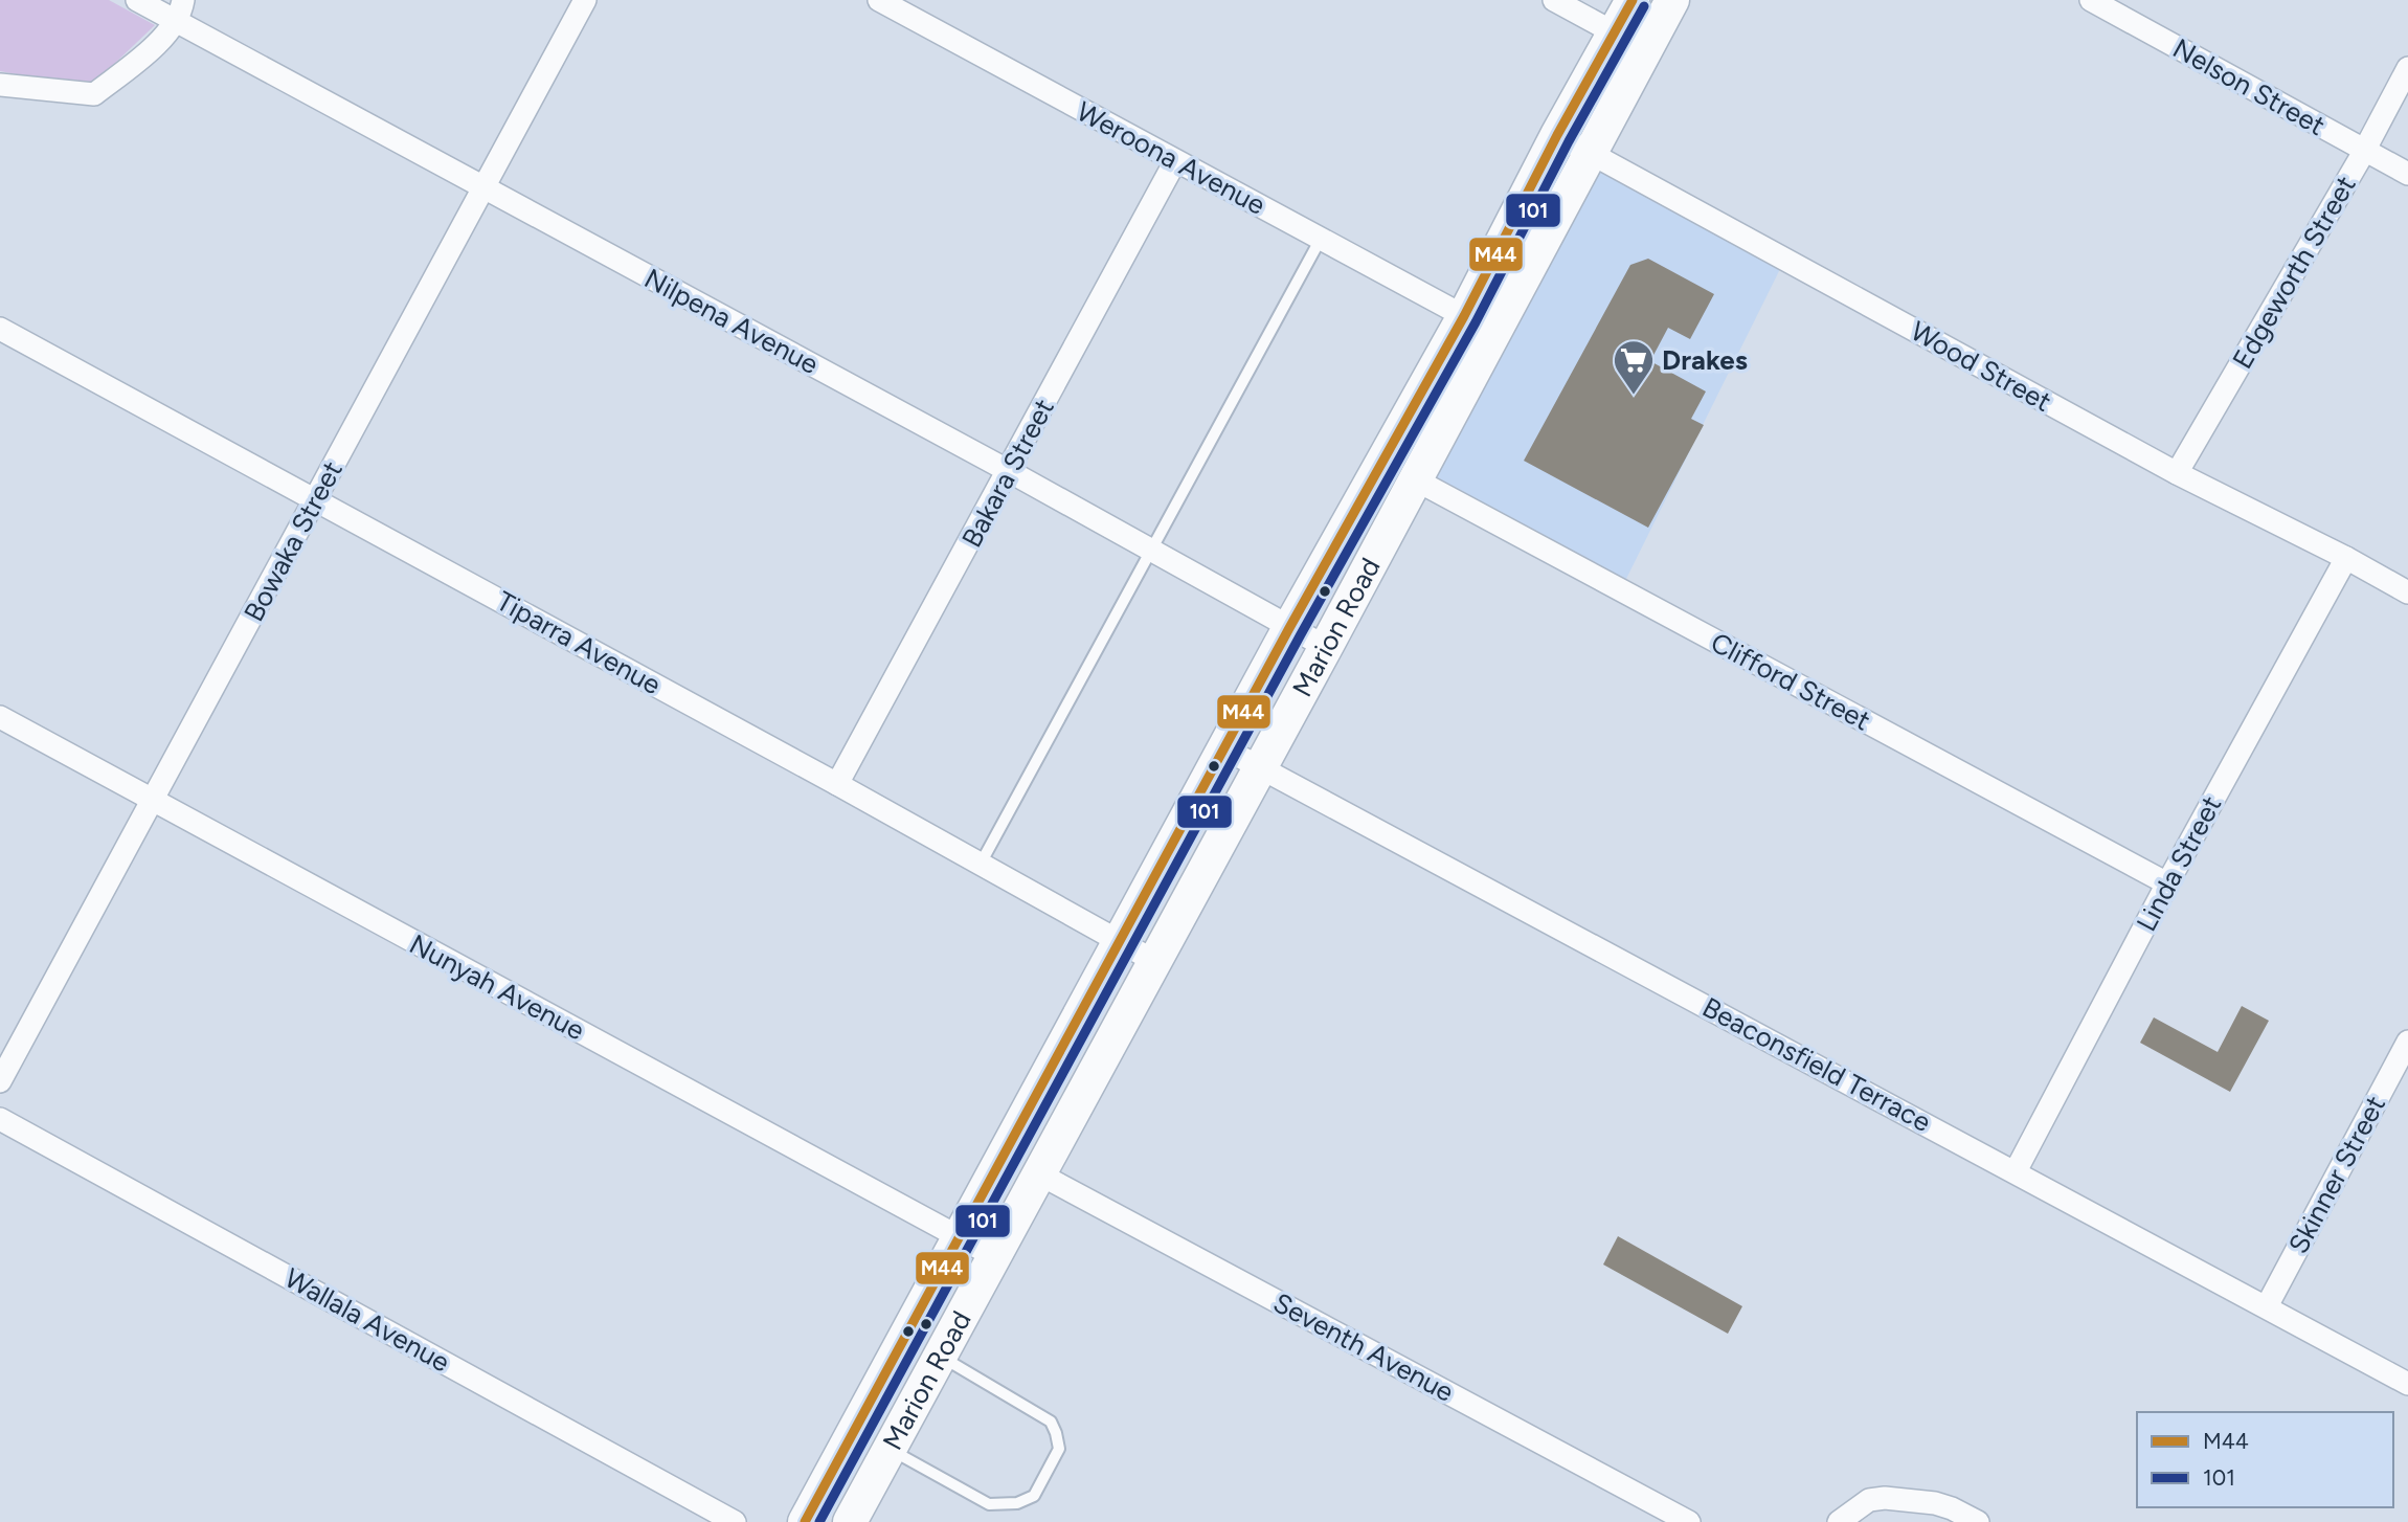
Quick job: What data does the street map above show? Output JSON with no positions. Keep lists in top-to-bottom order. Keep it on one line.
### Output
{"streets":{"main road":["Marion Road"],"street":["Nelson Street","Weroona Avenue","Edgeworth Street","Nilpena Avenue","Wood Street","Bakara Street","Bowaka Street","Tiparra Avenue","Clifford Street","Linda Street","Nunyah Avenue","Beaconsfield Terrace","Skinner Street","Wallala Avenue","Seventh Avenue"]},"crossings":[["Nelson Street","Edgeworth Street"],["Weroona Avenue","Bakara Street"],["Weroona Avenue","Marion Road"],["Edgeworth Street","Wood Street"],["Nilpena Avenue","Bakara Street"],["Nilpena Avenue","Bowaka Street"],["Nilpena Avenue","Marion Road"],["Wood Street","Marion Road"],["Wood Street","Linda Street"],["Bakara Street","Tiparra Avenue"],["Bowaka Street","Tiparra Avenue"],["Bowaka Street","Nunyah Avenue"],["Marion Road","Tiparra Avenue"],["Marion Road","Clifford Street"],["Marion Road","Nunyah Avenue"],["Marion Road","Beaconsfield Terrace"],["Marion Road","Seventh Avenue"],["Clifford Street","Linda Street"],["Linda Street","Beaconsfield Terrace"],["Beaconsfield Terrace","Skinner Street"]],"places":{"supermarket":["Drakes"]},"lines":["transit line M44","transit line 101"],"legend":["M44","101"]}
